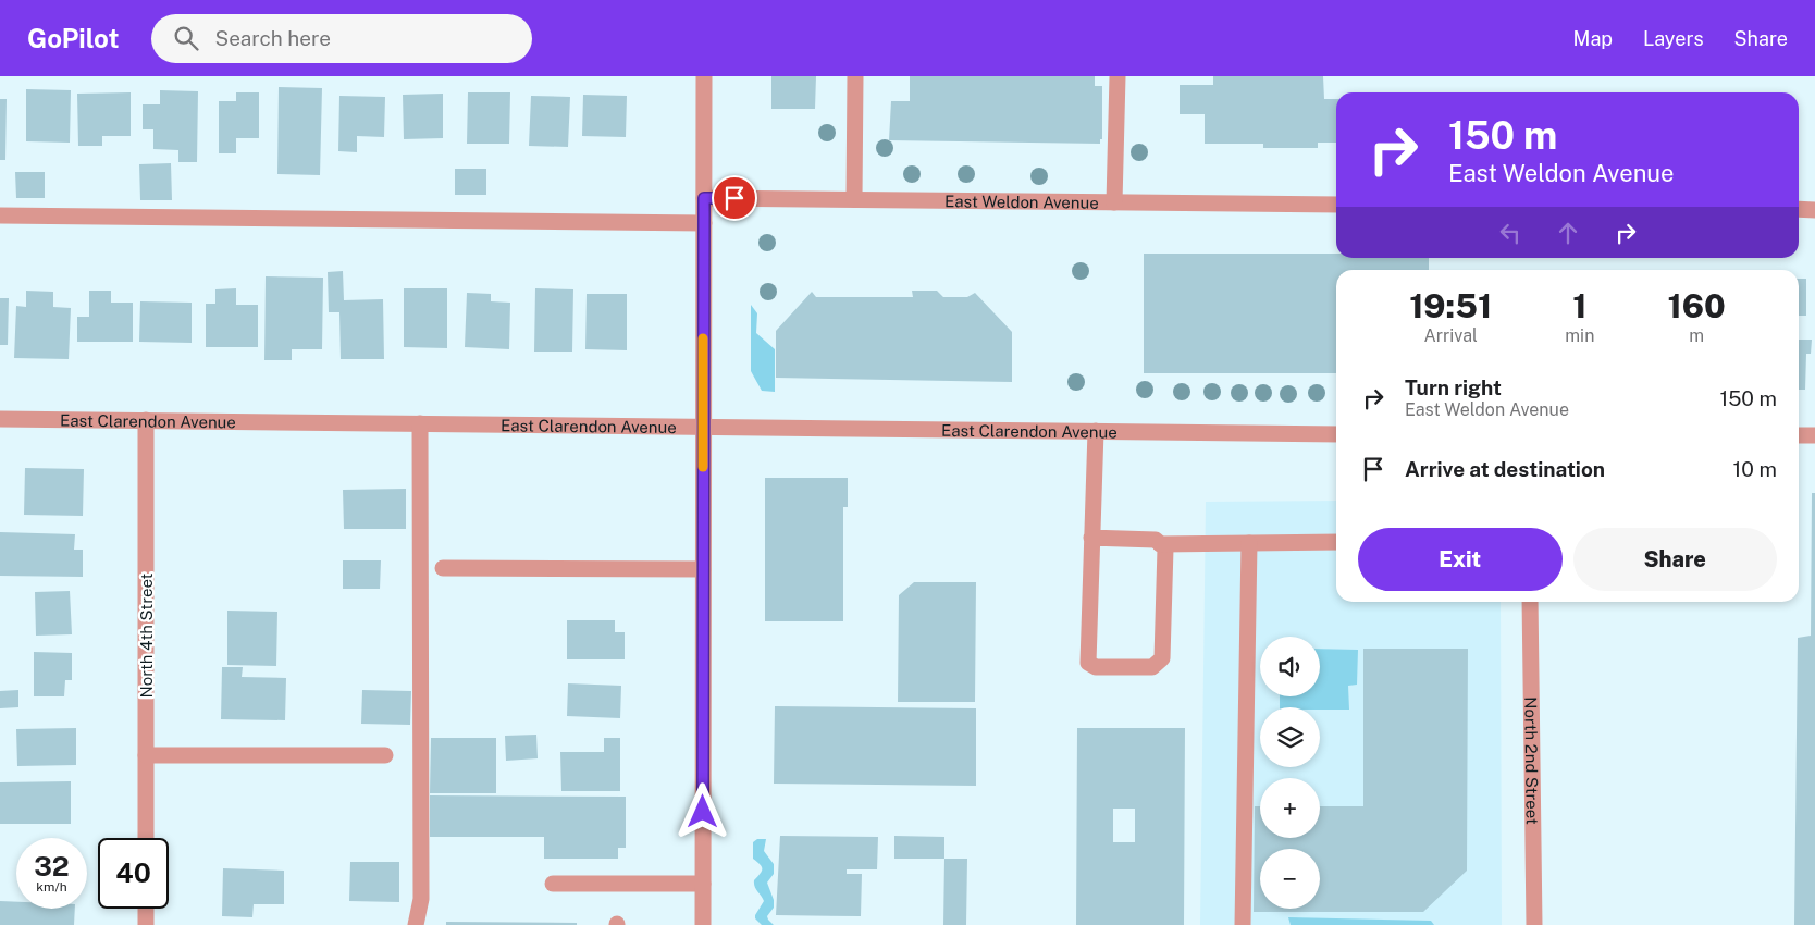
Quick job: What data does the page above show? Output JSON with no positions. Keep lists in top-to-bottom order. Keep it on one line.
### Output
{"streets":{"street":["East Weldon Avenue","East Clarendon Avenue","North 4th Street","North 2nd Street"]},"crossings":[["East Clarendon Avenue","North 4th Street"]],"page":{"header":"GoPilot","search":"Search here","nav":["Map","Layers","Share"],"turn":["150 m","East Weldon Avenue"],"eta":["19:51","Arrival","1","min","160","m"],"list":[{"name":"Turn right","note":"East Weldon Avenue","value":"150 m"},{"name":"Arrive at destination","value":"10 m"}],"buttons":["Exit","Share"],"map_buttons":["+","−"],"speed":"32 km/h","limit":"40"}}
